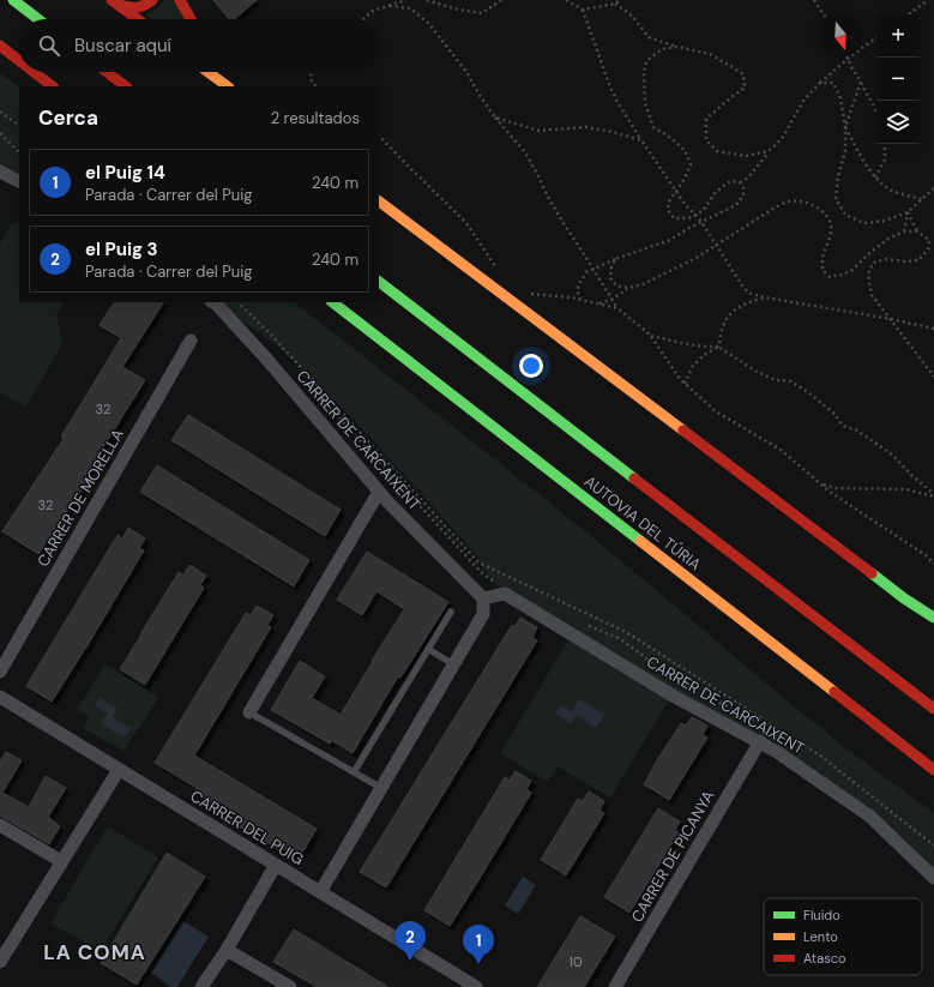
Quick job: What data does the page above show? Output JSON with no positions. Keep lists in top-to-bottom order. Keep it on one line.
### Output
{"streets":{"main road":["AUTOVIA DEL TÚRIA"],"street":["CARRER DE CARCAIXENT","CARRER DE MORELLA","CARRER DEL PUIG","CARRER DE PICANYA"]},"crossings":[["CARRER DE CARCAIXENT","CARRER DE PICANYA"]],"districts":["LA COMA"],"house_numbers":["32","32","10"],"legend":["Fluido","Lento","Atasco"],"north":"bottom","page":{"map_buttons":["+","−"],"search":"Buscar aquí","heading":["Cerca","2 resultados"],"list":[{"mark":"1","name":"el Puig 14","note":"Parada · Carrer del Puig","value":"240 m"},{"mark":"2","name":"el Puig 3","note":"Parada · Carrer del Puig","value":"240 m"}],"pins":["2","1"]}}
